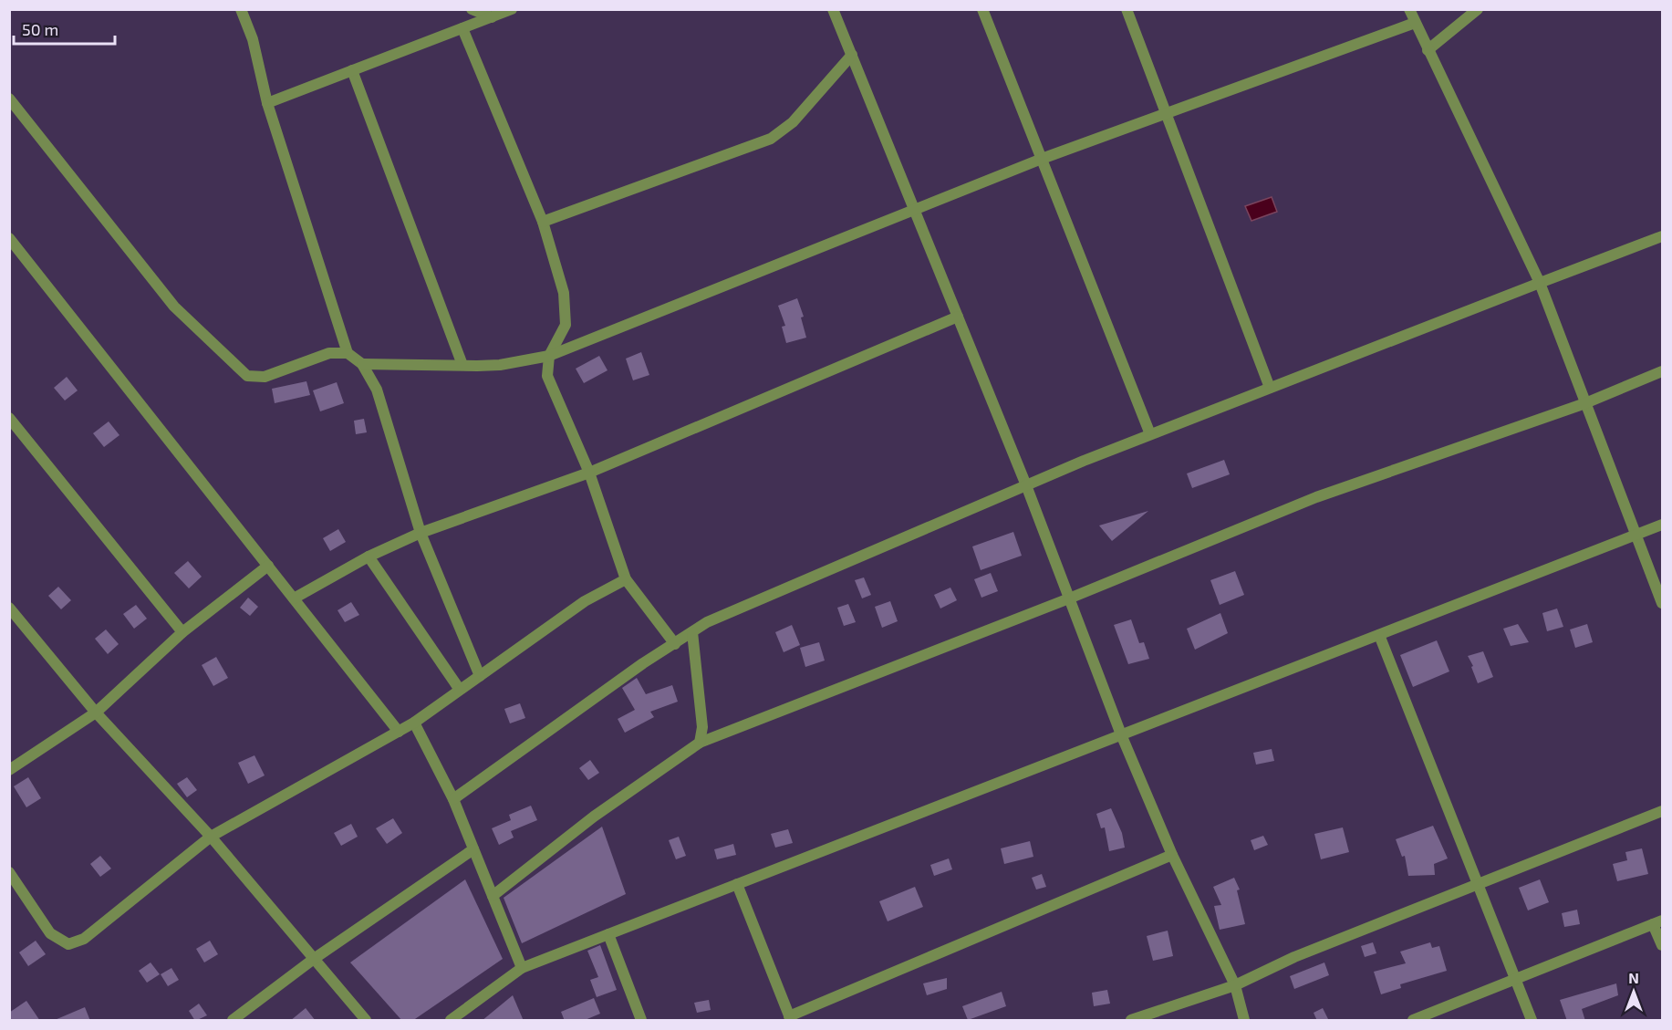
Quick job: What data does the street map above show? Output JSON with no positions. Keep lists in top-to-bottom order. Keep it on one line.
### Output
{"scale_bar":"50 m","north":"top"}
